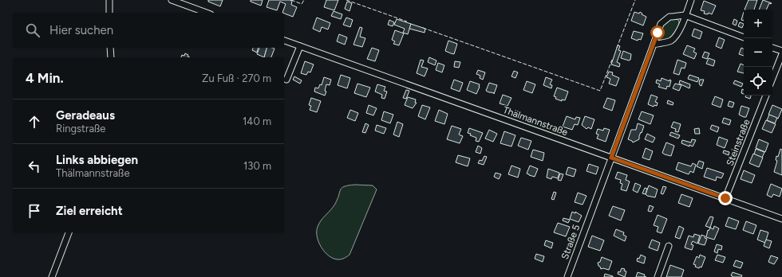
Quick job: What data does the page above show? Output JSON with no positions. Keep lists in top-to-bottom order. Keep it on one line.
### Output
{"streets":{"street":["Thälmannstraße","Steinstraße","Straße 5"]},"crossings":[["Thälmannstraße","Steinstraße"],["Thälmannstraße","Straße 5"]],"page":{"map_buttons":["+","−"],"search":"Hier suchen","heading":["4 Min.","Zu Fuß · 270 m"],"list":[["Geradeaus","Ringstraße","140 m"],["Links abbiegen","Thälmannstraße","130 m"],"Ziel erreicht"]}}
